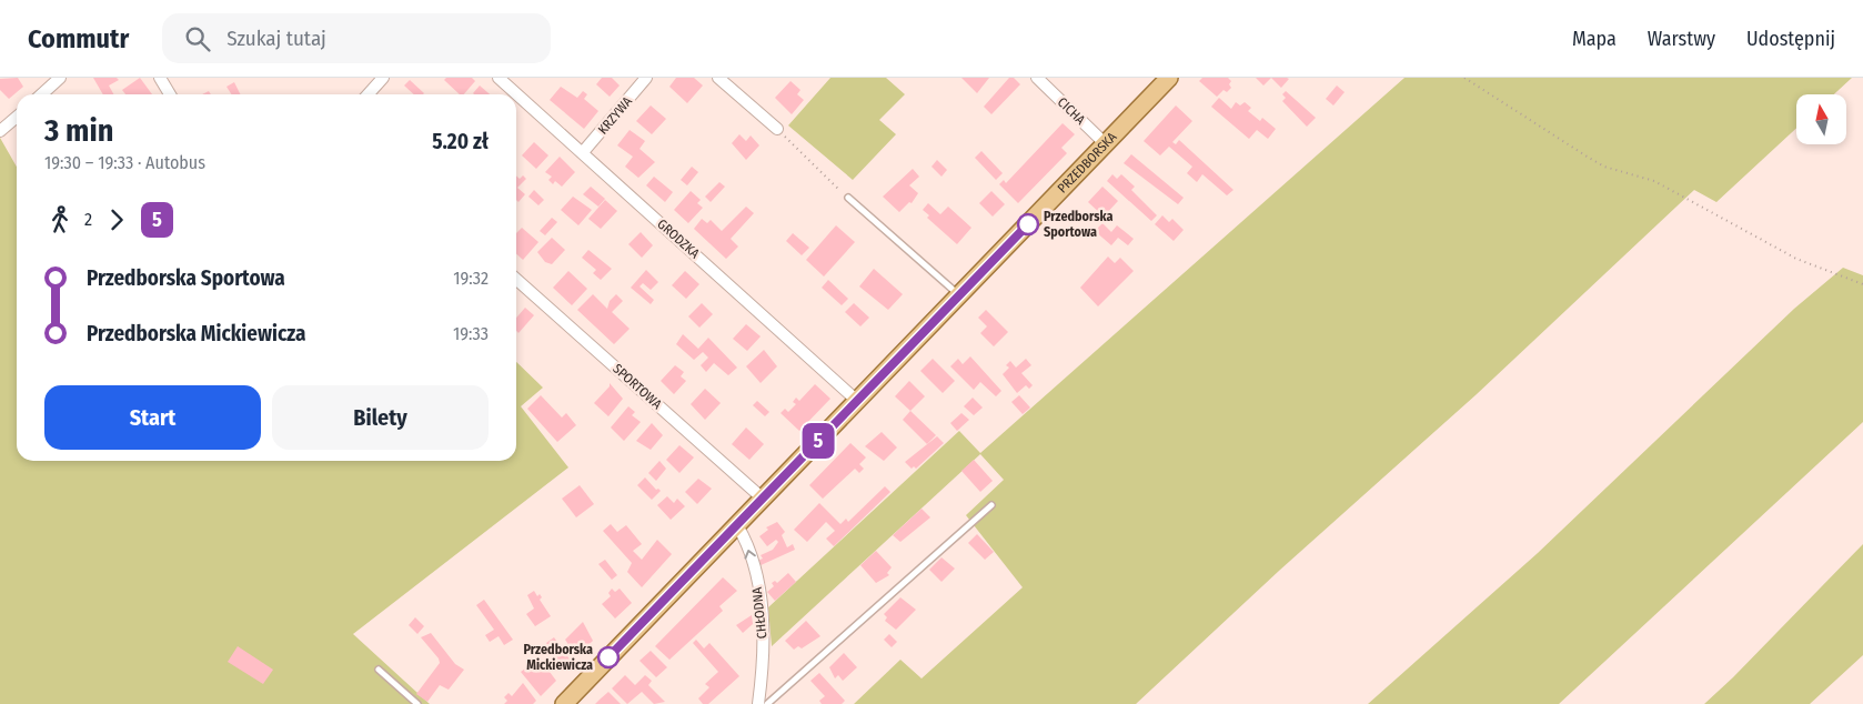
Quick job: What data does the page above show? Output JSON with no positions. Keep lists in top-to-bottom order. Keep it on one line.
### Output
{"streets":{"main road":["PRZEDBORSKA"],"street":["CICHA","KRZYWA","GRODZKA","SPORTOWA","CHŁODNA"]},"crossings":[["CICHA","PRZEDBORSKA"],["KRZYWA","GRODZKA"],["PRZEDBORSKA","GRODZKA"],["PRZEDBORSKA","SPORTOWA"],["PRZEDBORSKA","CHŁODNA"]],"one_way":["CHŁODNA"],"places":["Przedborska Sportowa","Przedborska Mickiewicza"],"lines":["bus line 5"],"north":"top","page":{"header":"Commutr","search":"Szukaj tutaj","nav":["Mapa","Warstwy","Udostępnij"],"on_map":"5","heading":["3 min","19:30 – 19:33 · Autobus","5.20 zł"],"legs":["2","5"],"list":[{"name":"Przedborska Sportowa","value":"19:32"},{"name":"Przedborska Mickiewicza","value":"19:33"}],"buttons":["Start","Bilety"]}}
